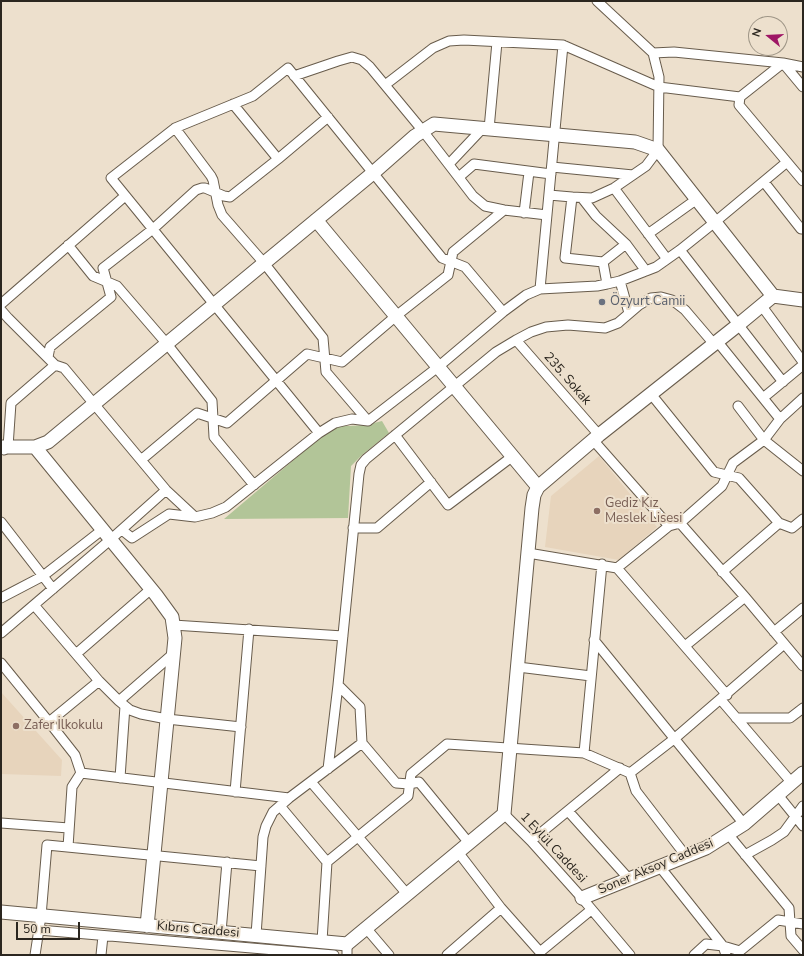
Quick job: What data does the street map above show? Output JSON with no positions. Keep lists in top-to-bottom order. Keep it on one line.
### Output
{"streets":{"street":["235. Sokak","1 Eylül Caddesi","Soner Aksoy Caddesi","Kıbrıs Caddesi"]},"crossings":[["1 Eylül Caddesi","Soner Aksoy Caddesi"]],"places":["Özyurt Camii","Gediz Kız Meslek Lisesi","Zafer İlkokulu"],"scale_bar":"50 m","north":"left"}
